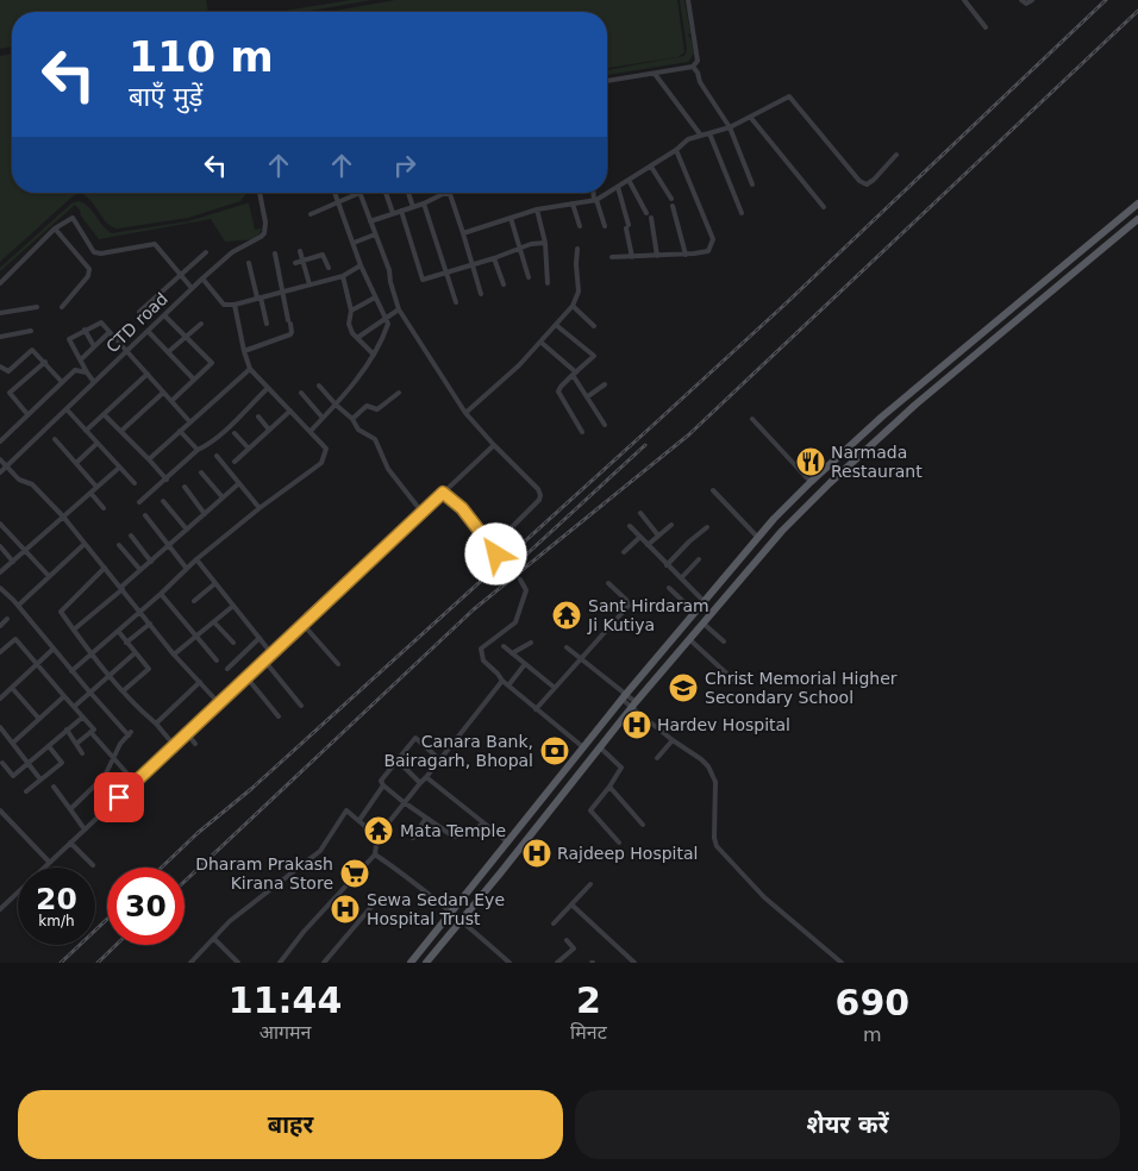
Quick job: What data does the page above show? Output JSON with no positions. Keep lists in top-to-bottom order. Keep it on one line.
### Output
{"streets":{"street":["CTD road"]},"places":{"restaurant":["Narmada Restaurant"],"temple":["Sant Hirdaram Ji Kutiya","Mata Temple"],"school or university":["Christ Memorial Higher Secondary School"],"hospital":["Hardev Hospital","Rajdeep Hospital","Sewa Sedan Eye Hospital Trust"],"bank":["Canara Bank, Bairagarh, Bhopal"],"supermarket":["Dharam Prakash Kirana Store"]},"page":{"turn":["110 m","बाएँ मुड़ें"],"speed":"20 km/h","limit":"30","eta":["11:44","आगमन","2","मिनट","690","m"],"buttons":["बाहर","शेयर करें"]}}
